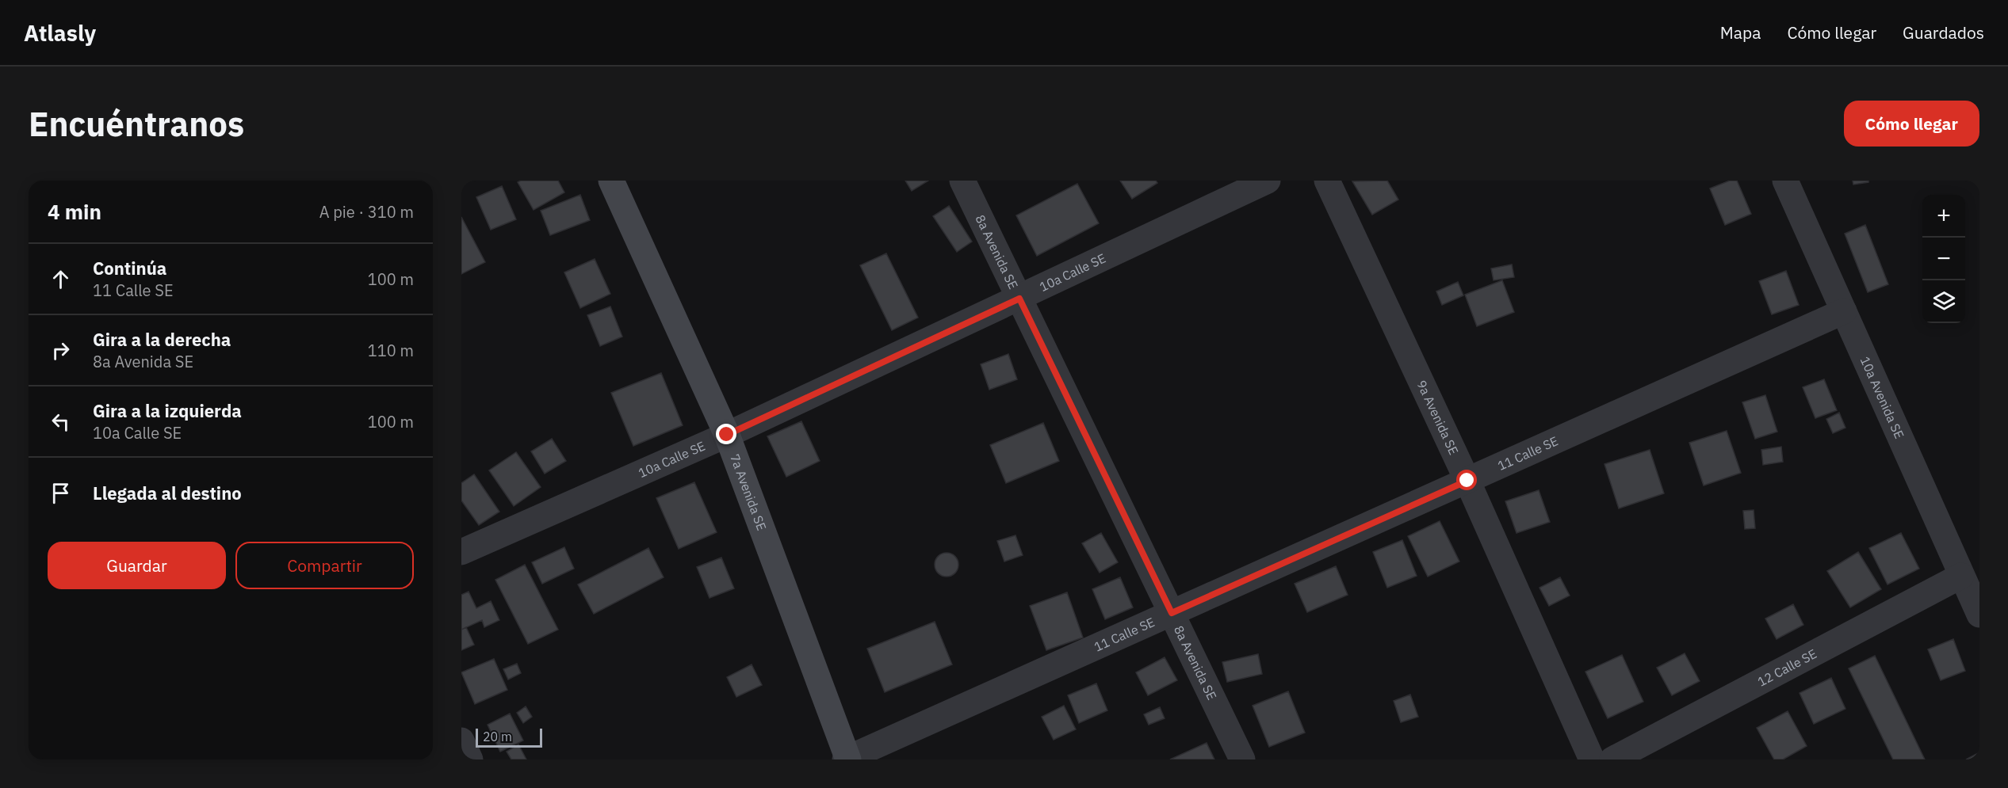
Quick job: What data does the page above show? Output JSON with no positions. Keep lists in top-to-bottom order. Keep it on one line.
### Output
{"streets":{"street":["8a Avenida SE","10a Calle SE","10a Avenida SE","9a Avenida SE","11 Calle SE","7a Avenida SE","12 Calle SE"]},"crossings":[["8a Avenida SE","10a Calle SE"],["8a Avenida SE","11 Calle SE"],["10a Calle SE","7a Avenida SE"],["10a Avenida SE","11 Calle SE"],["10a Avenida SE","12 Calle SE"],["9a Avenida SE","11 Calle SE"],["11 Calle SE","7a Avenida SE"]],"scale_bar":"20 m","page":{"header":"Atlasly","nav":["Mapa","Cómo llegar","Guardados"],"buttons":["Cómo llegar",["Guardar","Compartir"]],"title":"Encuéntranos","heading":["4 min","A pie · 310 m"],"map_buttons":["+","−"],"list":[["Continúa","11 Calle SE","100 m"],["Gira a la derecha","8a Avenida SE","110 m"],["Gira a la izquierda","10a Calle SE","100 m"],"Llegada al destino"],"scale":"20 m"}}
